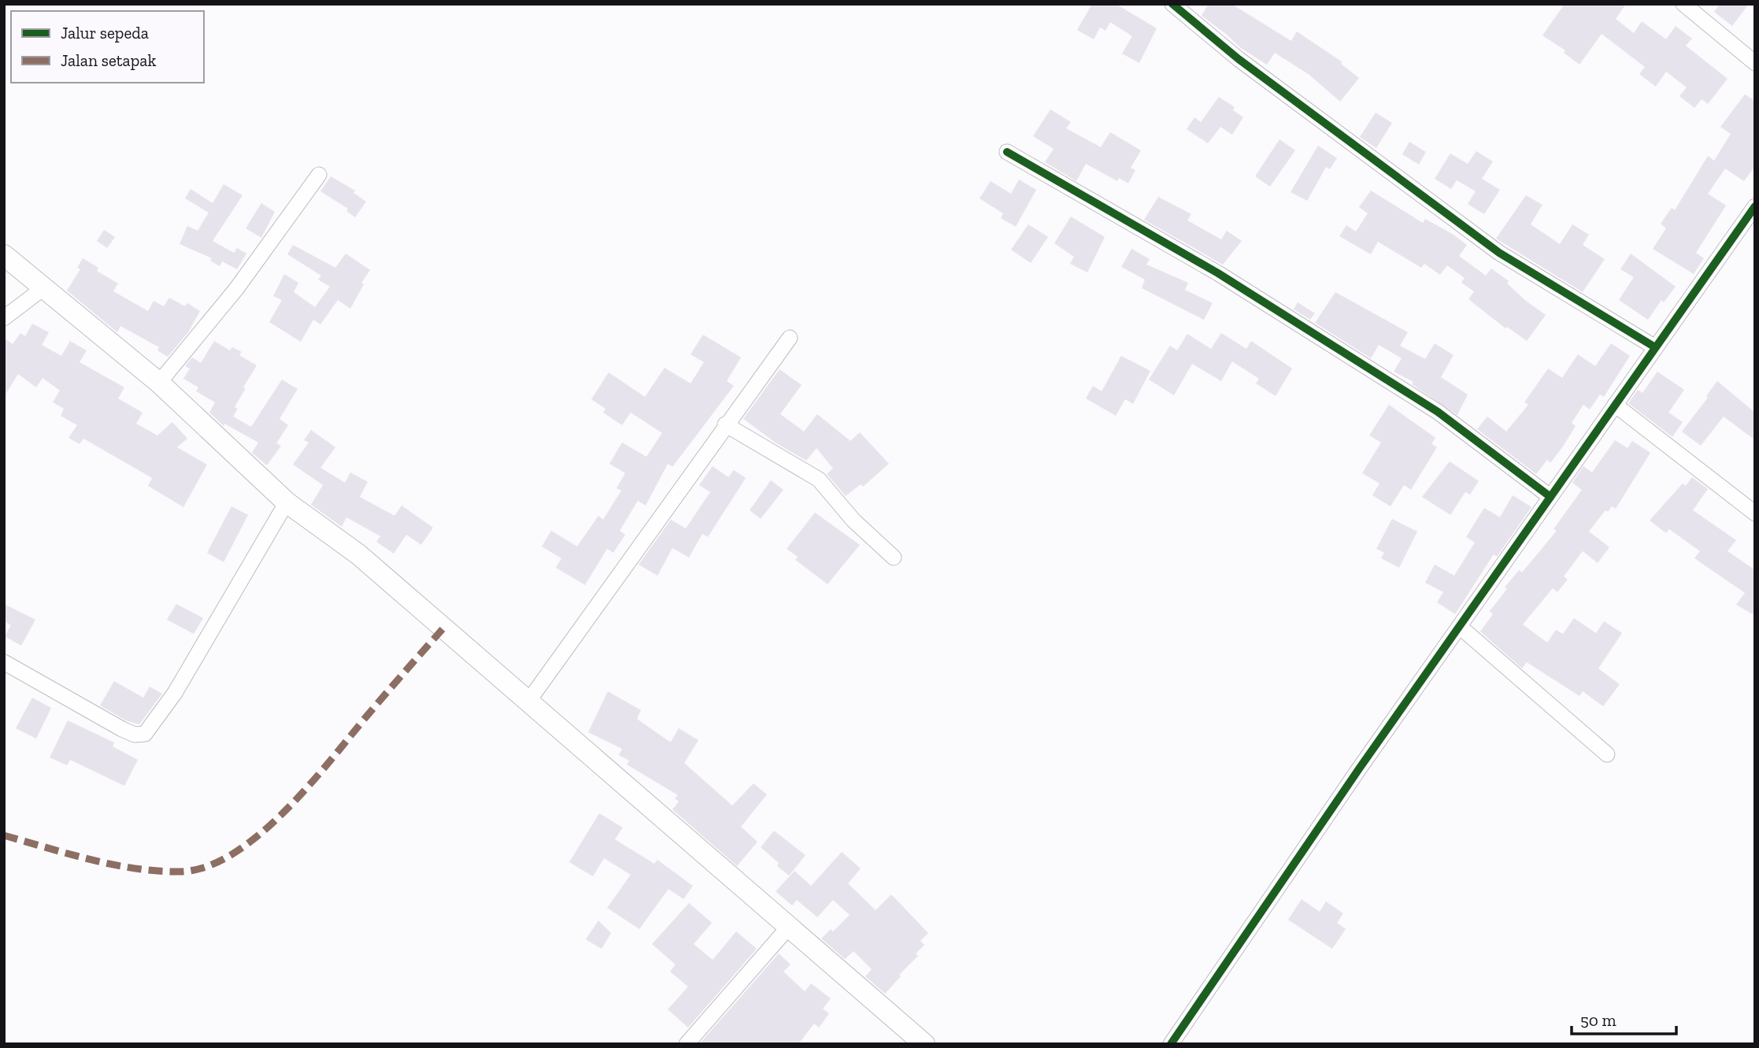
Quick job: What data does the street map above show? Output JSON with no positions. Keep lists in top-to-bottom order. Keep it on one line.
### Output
{"legend":["Jalur sepeda","Jalan setapak"],"scale_bar":"50 m"}
